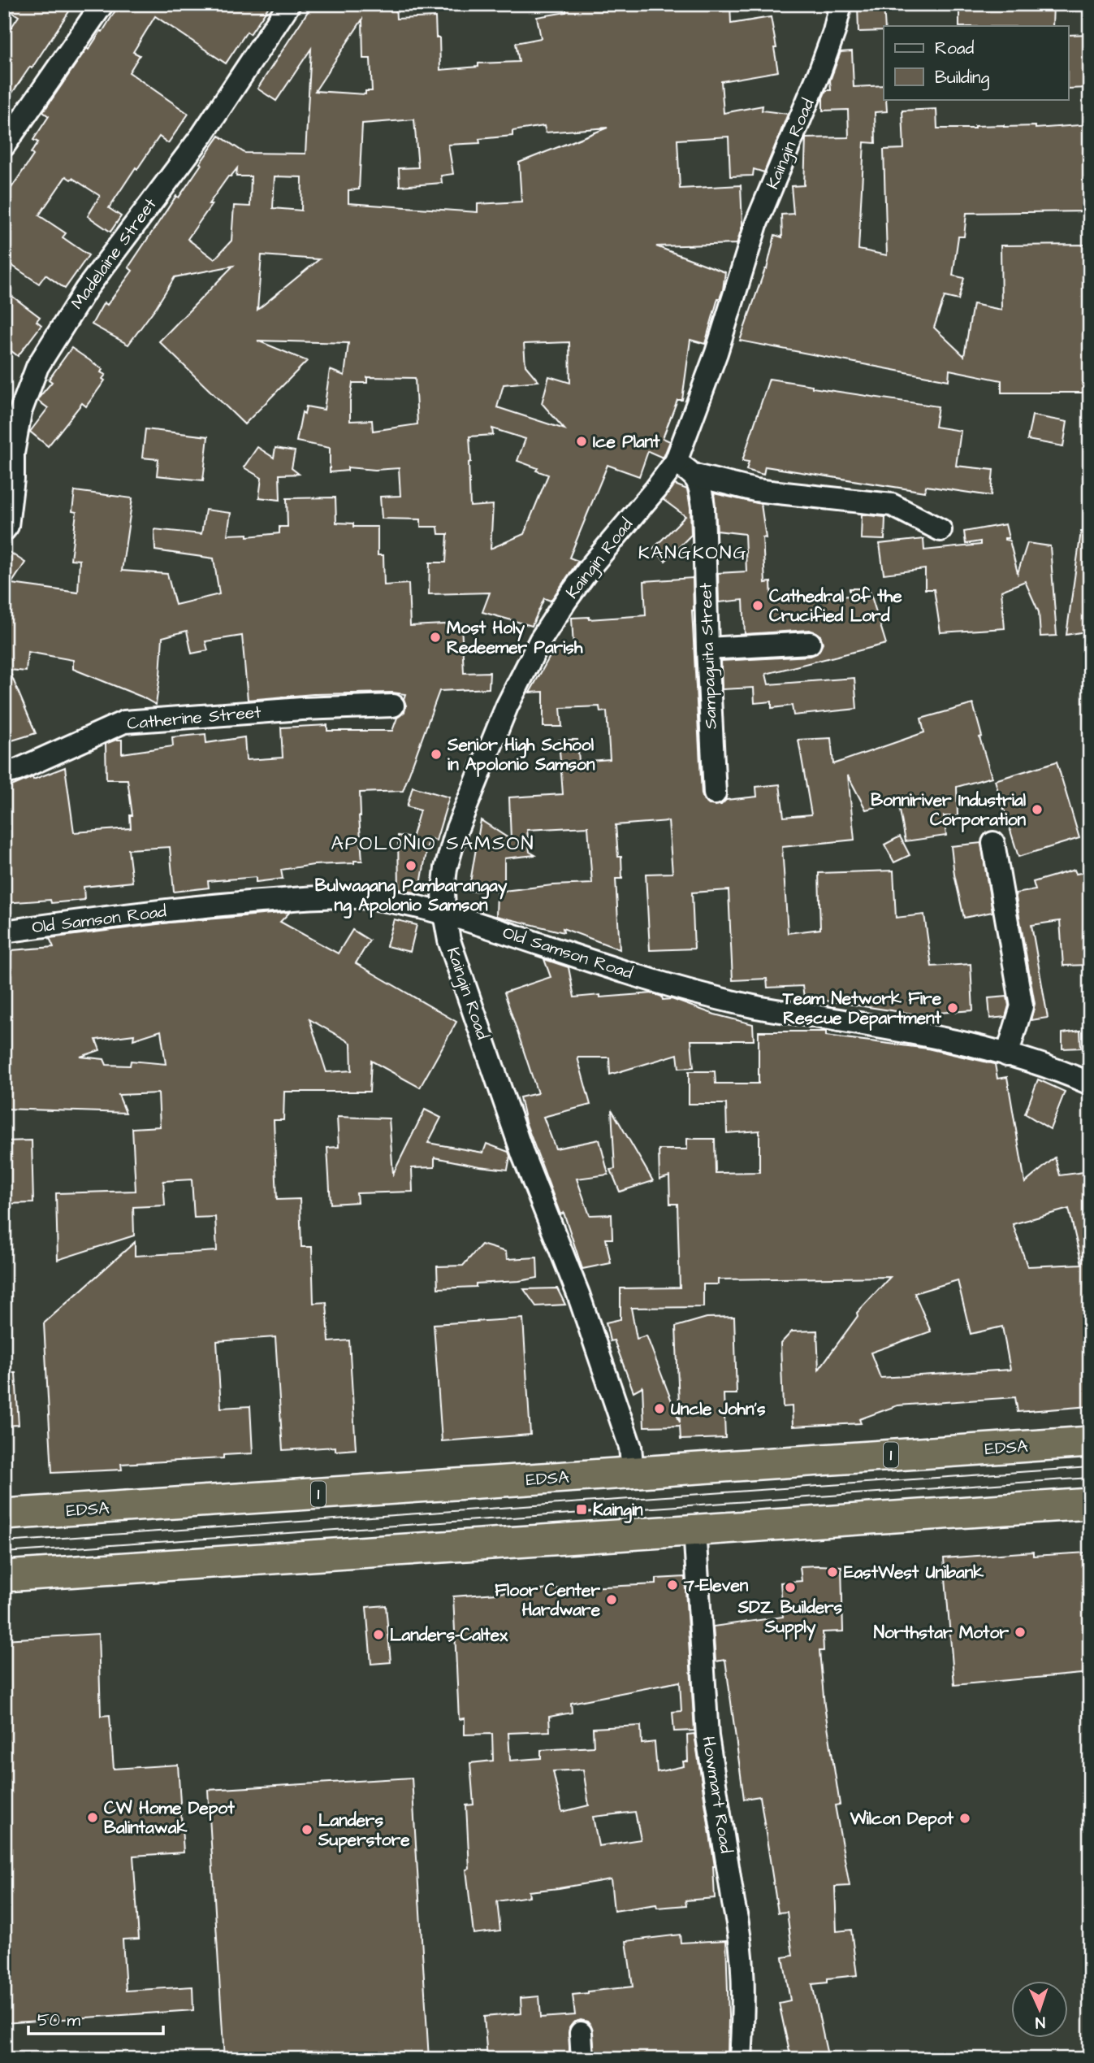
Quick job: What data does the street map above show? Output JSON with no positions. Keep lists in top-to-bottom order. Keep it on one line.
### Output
{"streets":{"highway":["EDSA","1"],"street":["Kaingin Road","Madelaine Street","Sampaguita Street","Catherine Street","Old Samson Road","Howmart Road"]},"crossings":[["Kaingin Road","Old Samson Road"],["Kaingin Road","EDSA"]],"districts":["KANGKONG","APOLONIO SAMSON"],"places":{"other":["Ice Plant","Cathedral of the Crucified Lord","Most Holy Redeemer Parish","Senior High School in Apolonio Samson","Bonniriver Industrial Corporation","Bulwagang Pambarangay ng Apolonio Samson","Team Network Fire Rescue Department","Uncle John's","EastWest Unibank","7-Eleven","SDZ Builders Supply","Floor Center Hardware","Northstar Motor","Landers-Caltex","CW Home Depot Balintawak","Wilcon Depot","Landers Superstore"],"transit":["Kaingin"]},"legend":["Road","Building"],"scale_bar":"50 m","north":"bottom"}
